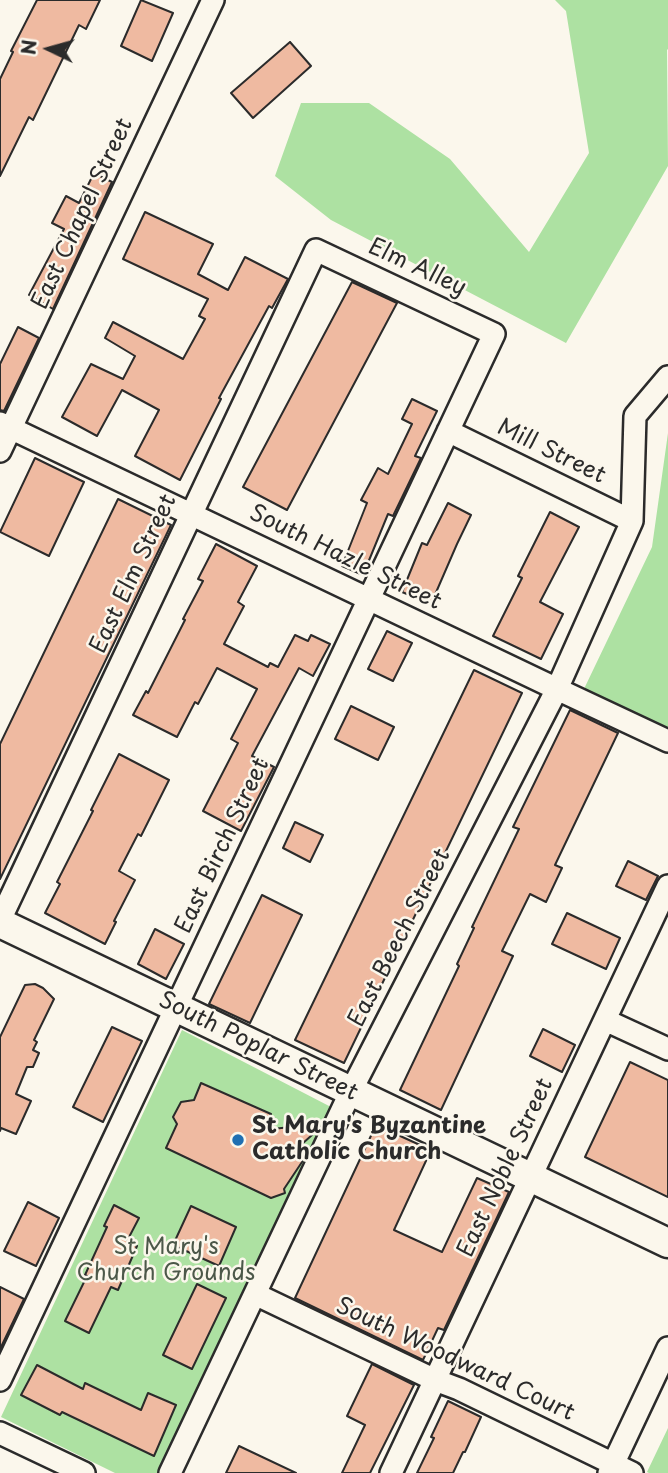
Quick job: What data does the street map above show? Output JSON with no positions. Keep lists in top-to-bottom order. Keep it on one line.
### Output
{"streets":{"main road":["South Poplar Street"],"street":["East Chapel Street","Elm Alley","Mill Street","South Hazle Street","East Elm Street","East Birch Street","East Beech Street","East Noble Street","South Woodward Court"]},"crossings":[["East Chapel Street","South Hazle Street"],["Elm Alley","East Elm Street"],["Elm Alley","East Birch Street"],["Mill Street","East Birch Street"],["Mill Street","East Beech Street"],["South Hazle Street","East Elm Street"],["South Hazle Street","East Birch Street"],["South Hazle Street","East Beech Street"],["East Elm Street","South Poplar Street"],["East Birch Street","South Poplar Street"],["East Beech Street","South Poplar Street"],["East Beech Street","South Woodward Court"],["South Poplar Street","East Noble Street"],["East Noble Street","South Woodward Court"]],"parks":["St Mary's Church Grounds"],"places":["St Mary's Byzantine Catholic Church"],"north":"left"}
